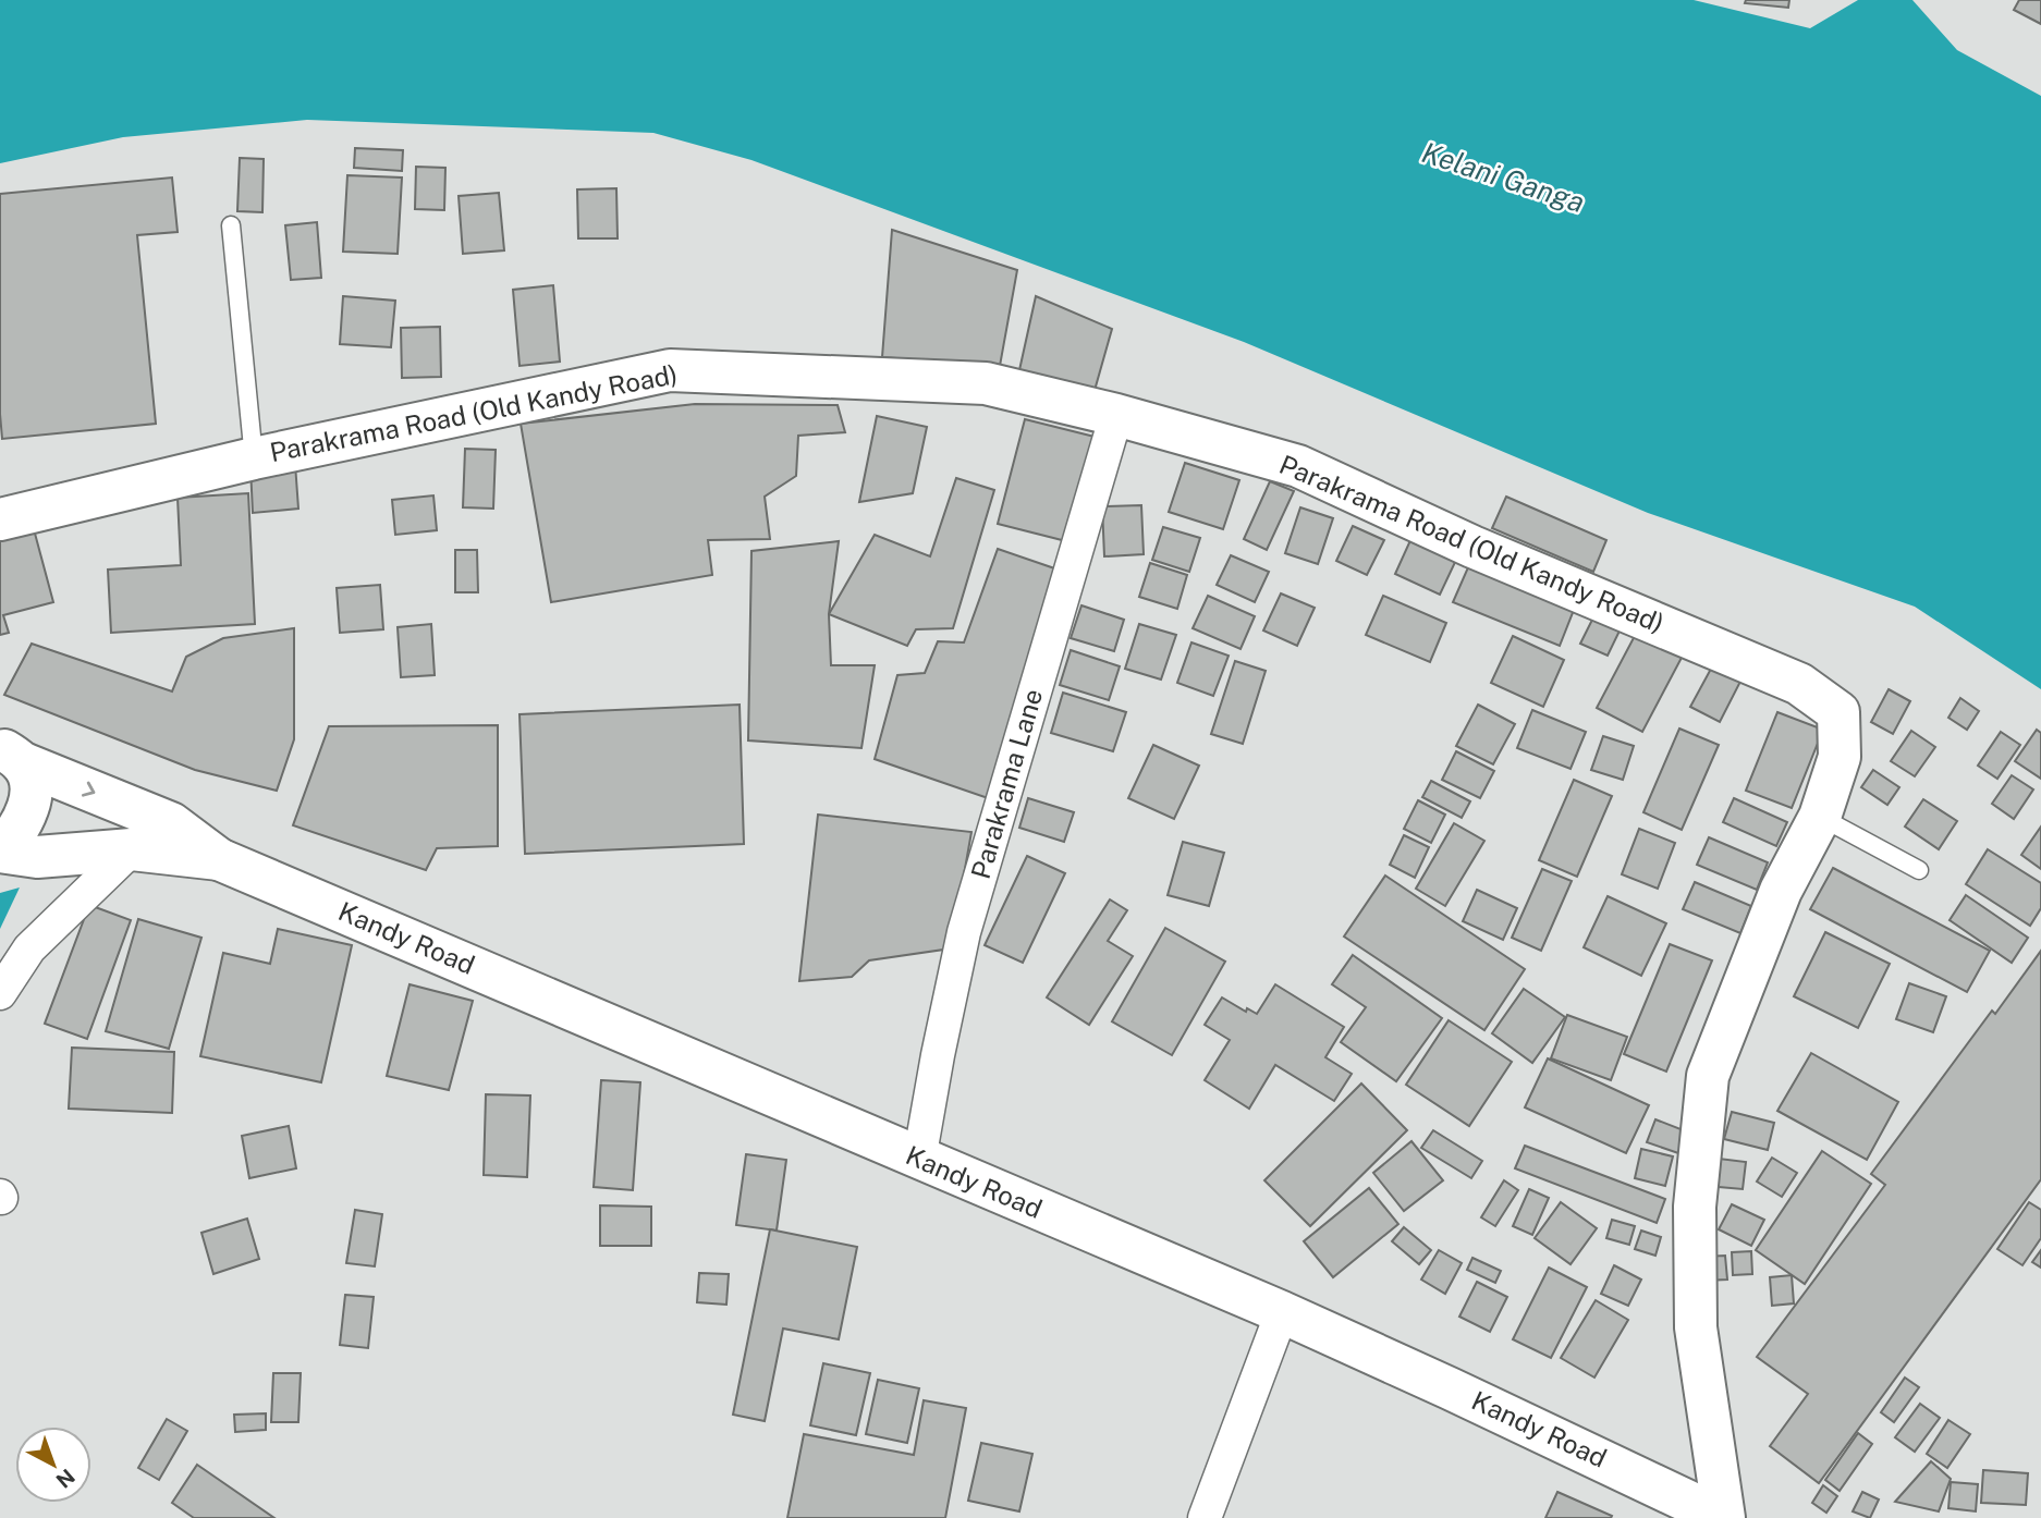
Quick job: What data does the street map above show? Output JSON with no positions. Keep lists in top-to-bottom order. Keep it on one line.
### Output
{"streets":{"main road":["Parakrama Road (Old Kandy Road)","Kandy Road"],"street":["Parakrama Lane"]},"crossings":[["Parakrama Road (Old Kandy Road)","Parakrama Lane"],["Parakrama Road (Old Kandy Road)","Kandy Road"],["Parakrama Lane","Kandy Road"]],"water":["Kelani Ganga"],"north":"bottom right"}
